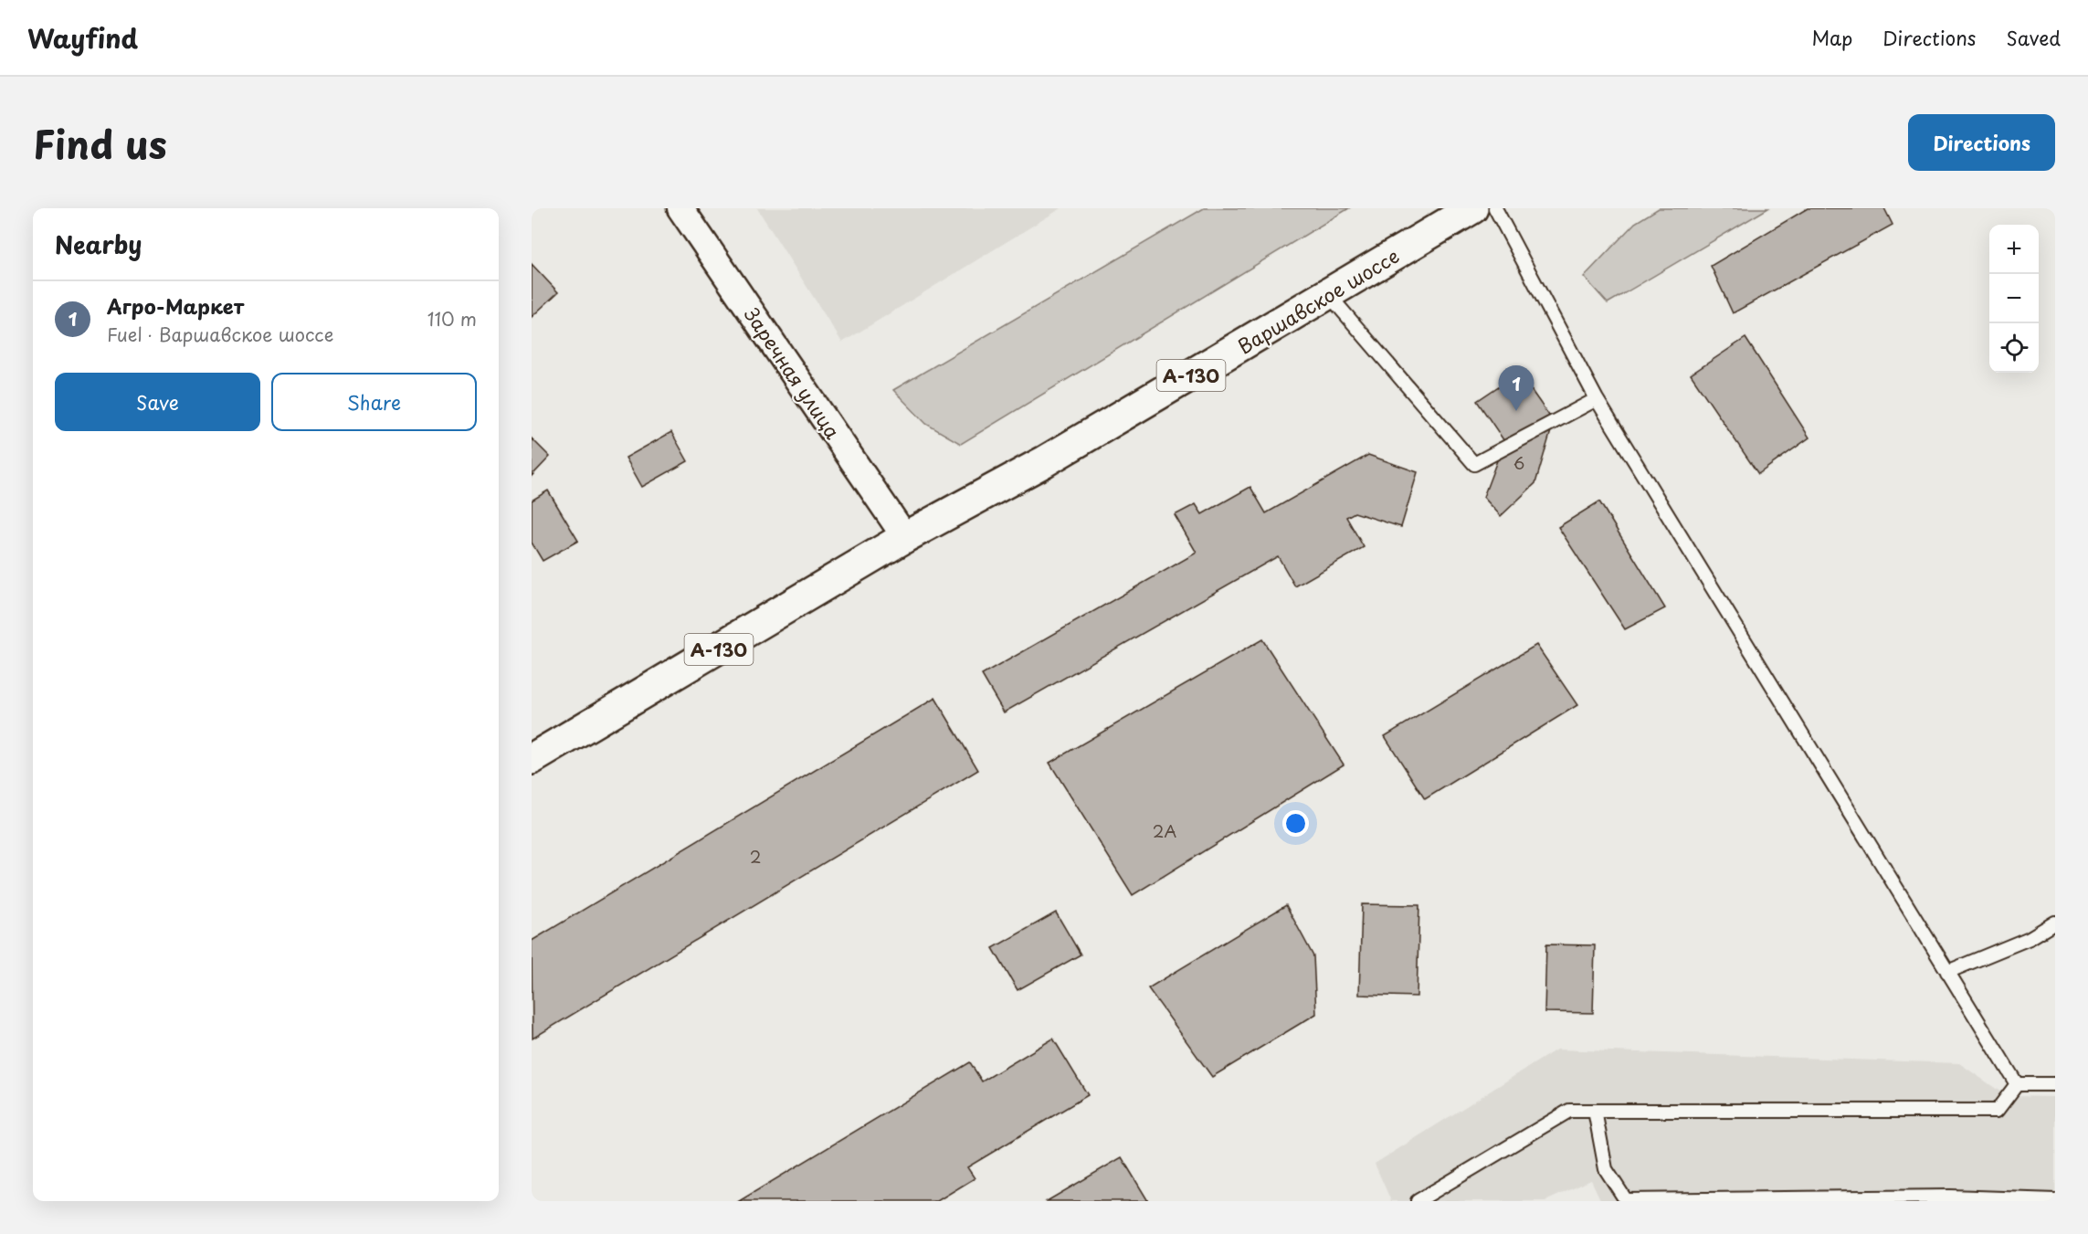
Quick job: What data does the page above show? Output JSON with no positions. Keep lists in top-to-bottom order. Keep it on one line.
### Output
{"streets":{"main road":["Варшавское шоссе","А-130"],"street":["Заречная улица"]},"crossings":[["Варшавское шоссе","Заречная улица"],["Варшавское шоссе","А-130"],["Заречная улица","А-130"]],"house_numbers":["6","2А","2"],"page":{"header":"Wayfind","nav":["Map","Directions","Saved"],"title":"Find us","buttons":["Directions",["Save","Share"]],"heading":"Nearby","map_buttons":["+","−"],"list":[{"mark":"1","name":"Агро-Маркет","note":"Fuel · Варшавское шоссе","value":"110 m"}],"pins":"1"}}
